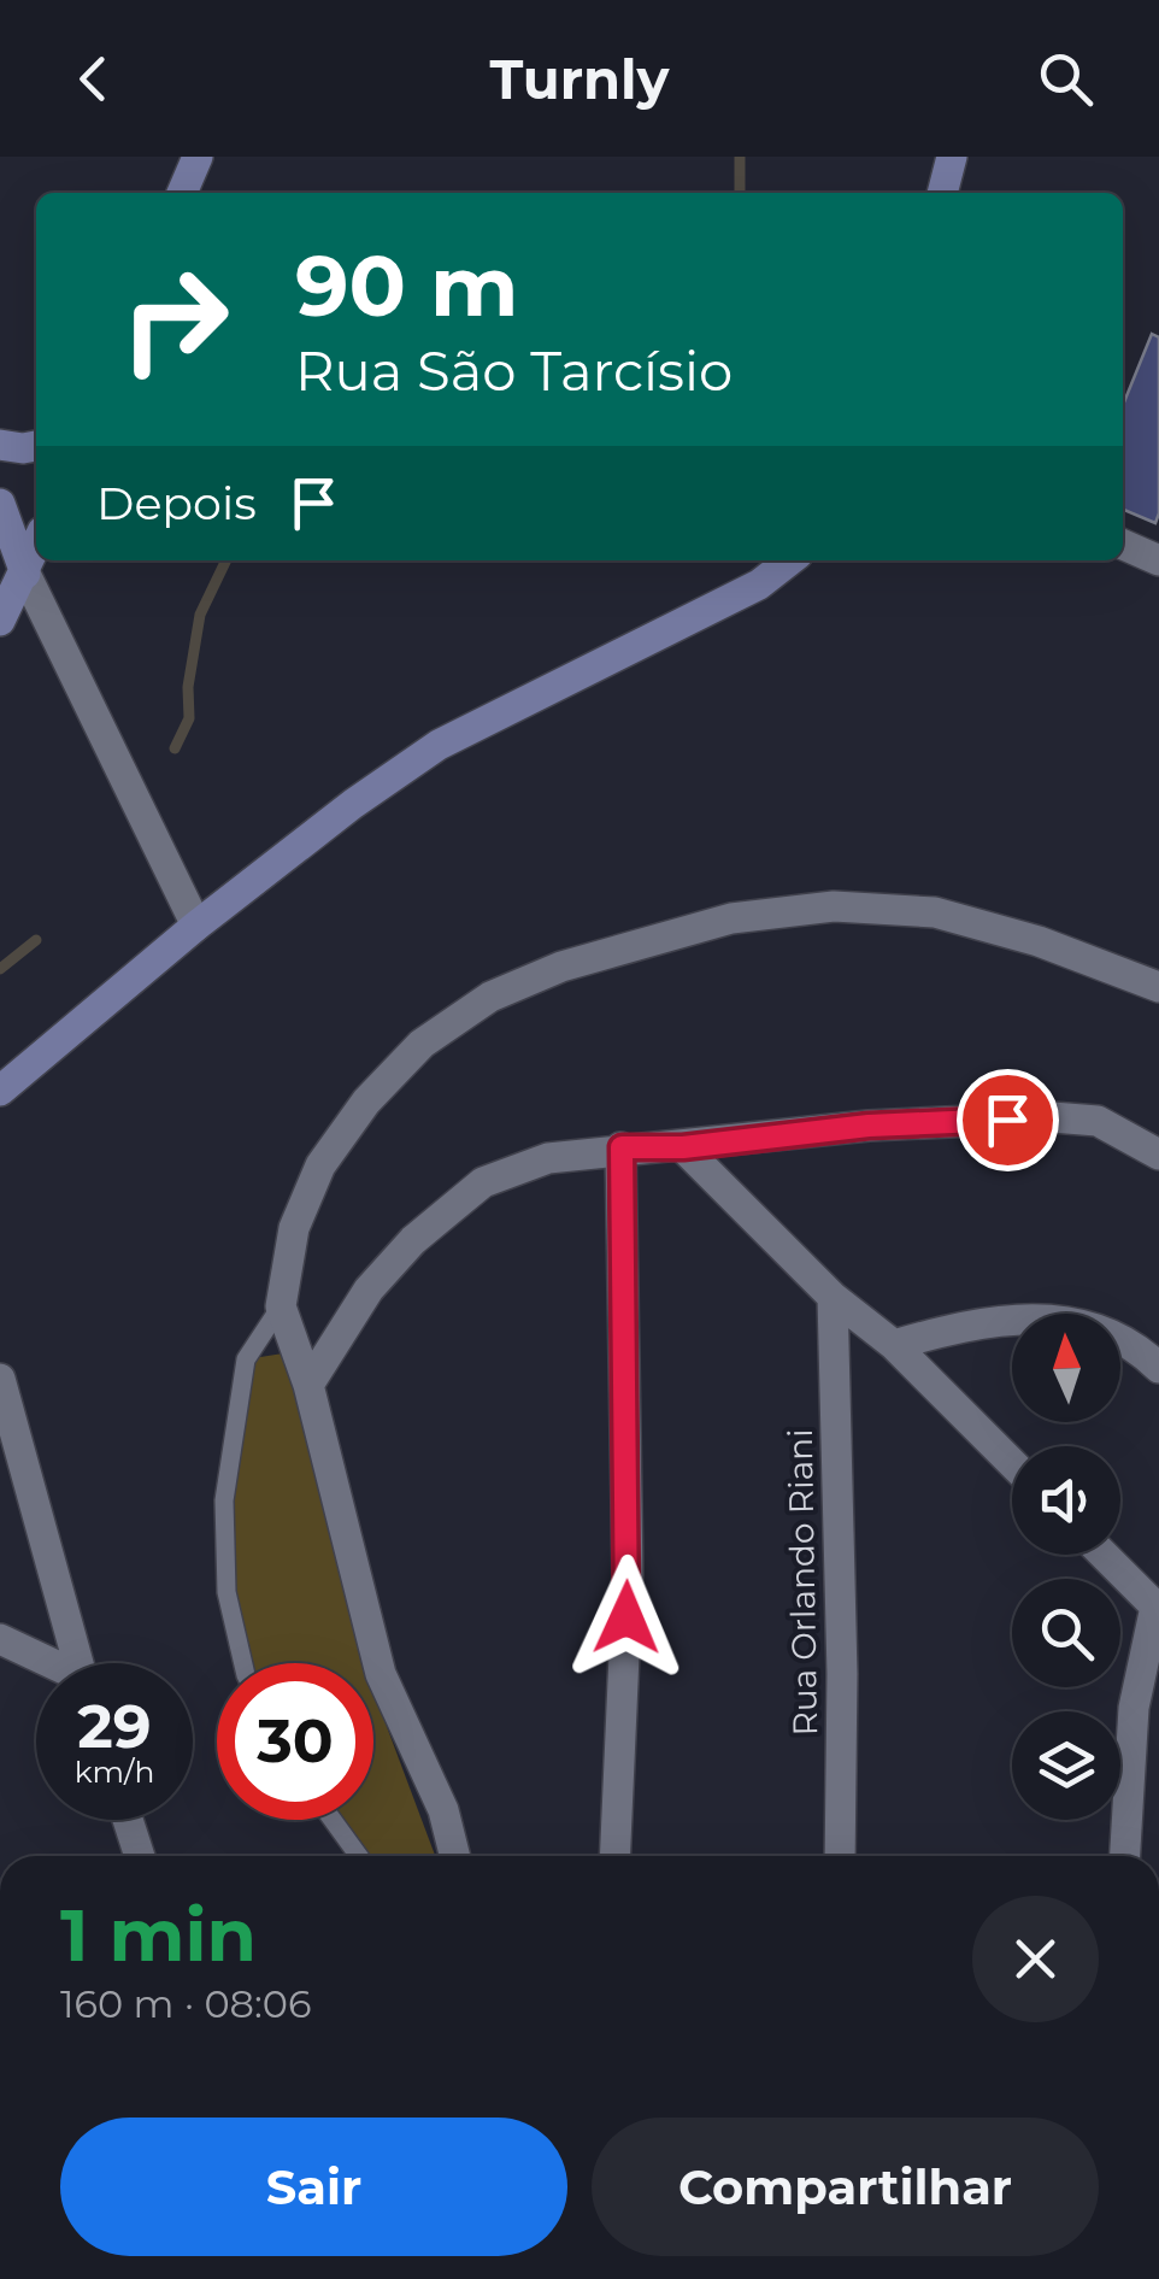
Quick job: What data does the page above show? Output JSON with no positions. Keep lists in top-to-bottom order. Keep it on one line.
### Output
{"streets":{"street":["Rua Orlando Riani"]},"north":"top","page":{"header":"Turnly","turn":["90 m","Rua São Tarcísio"],"then":"Depois","speed":"29 km/h","limit":"30","heading":["1 min","160 m · 08:06"],"buttons":["Sair","Compartilhar"]}}
